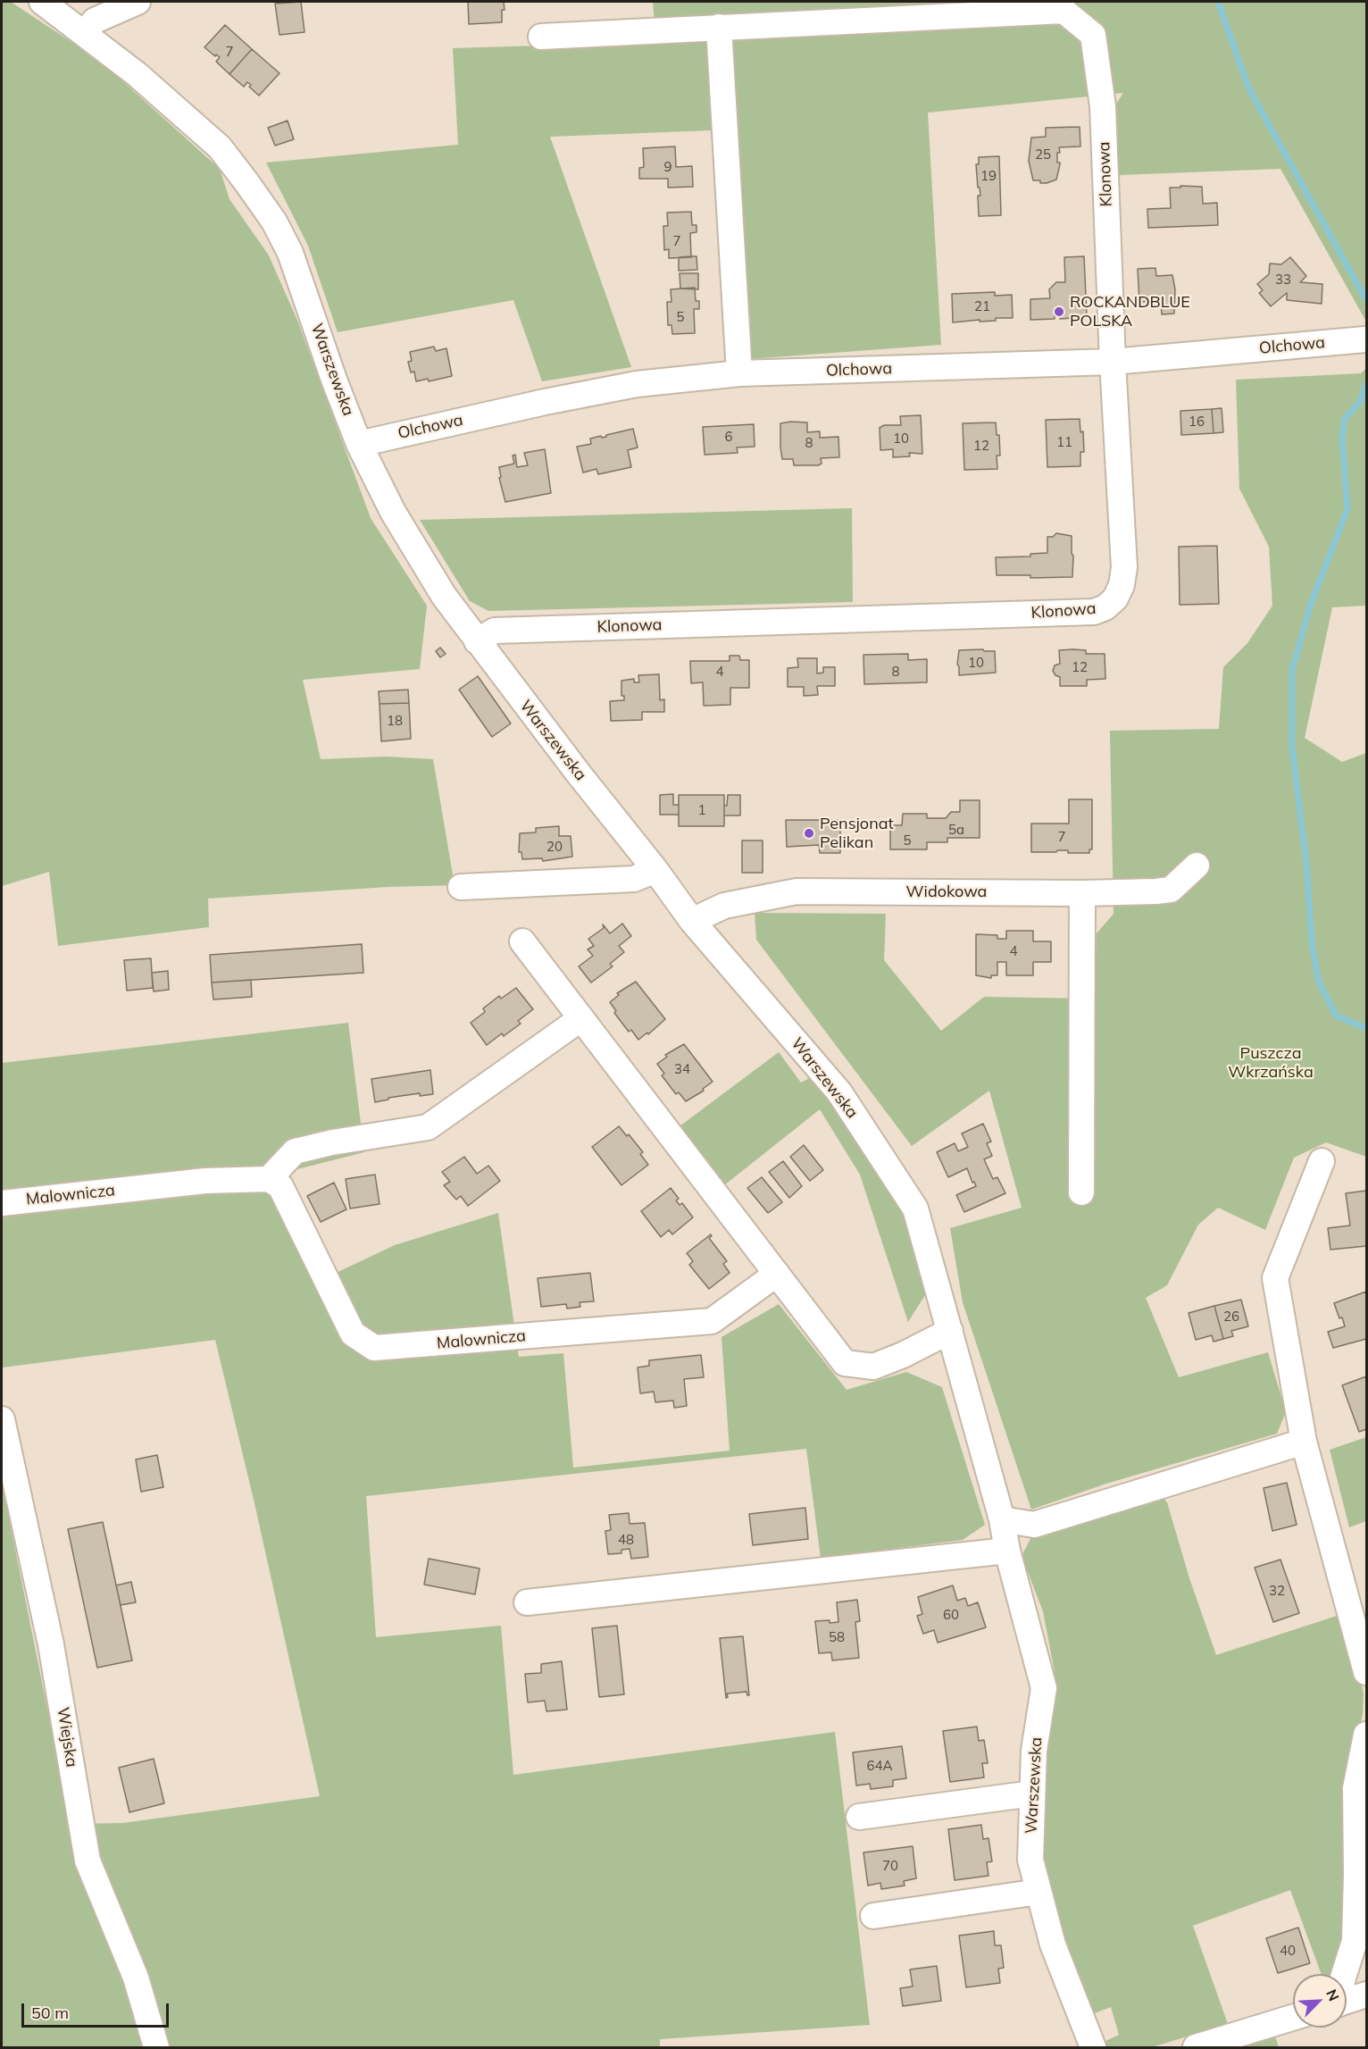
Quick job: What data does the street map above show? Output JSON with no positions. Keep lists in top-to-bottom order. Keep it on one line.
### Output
{"streets":{"street":["Klonowa","Olchowa","Warszewska","Widokowa","Malownicza","Wiejska"]},"crossings":[["Klonowa","Olchowa"],["Klonowa","Warszewska"],["Olchowa","Warszewska"],["Warszewska","Widokowa"]],"parks":["Puszcza Wkrzańska"],"places":["ROCKANDBLUE POLSKA","Pensjonat Pelikan"],"house_numbers":["7","25","9","19","7","33","21","5","16","6","10","11","8","12","10","12","4","8","18","1","5a","7","5","20","4","34","26","48","32","60","58","64A","70","40"],"scale_bar":"50 m","north":"top right"}
